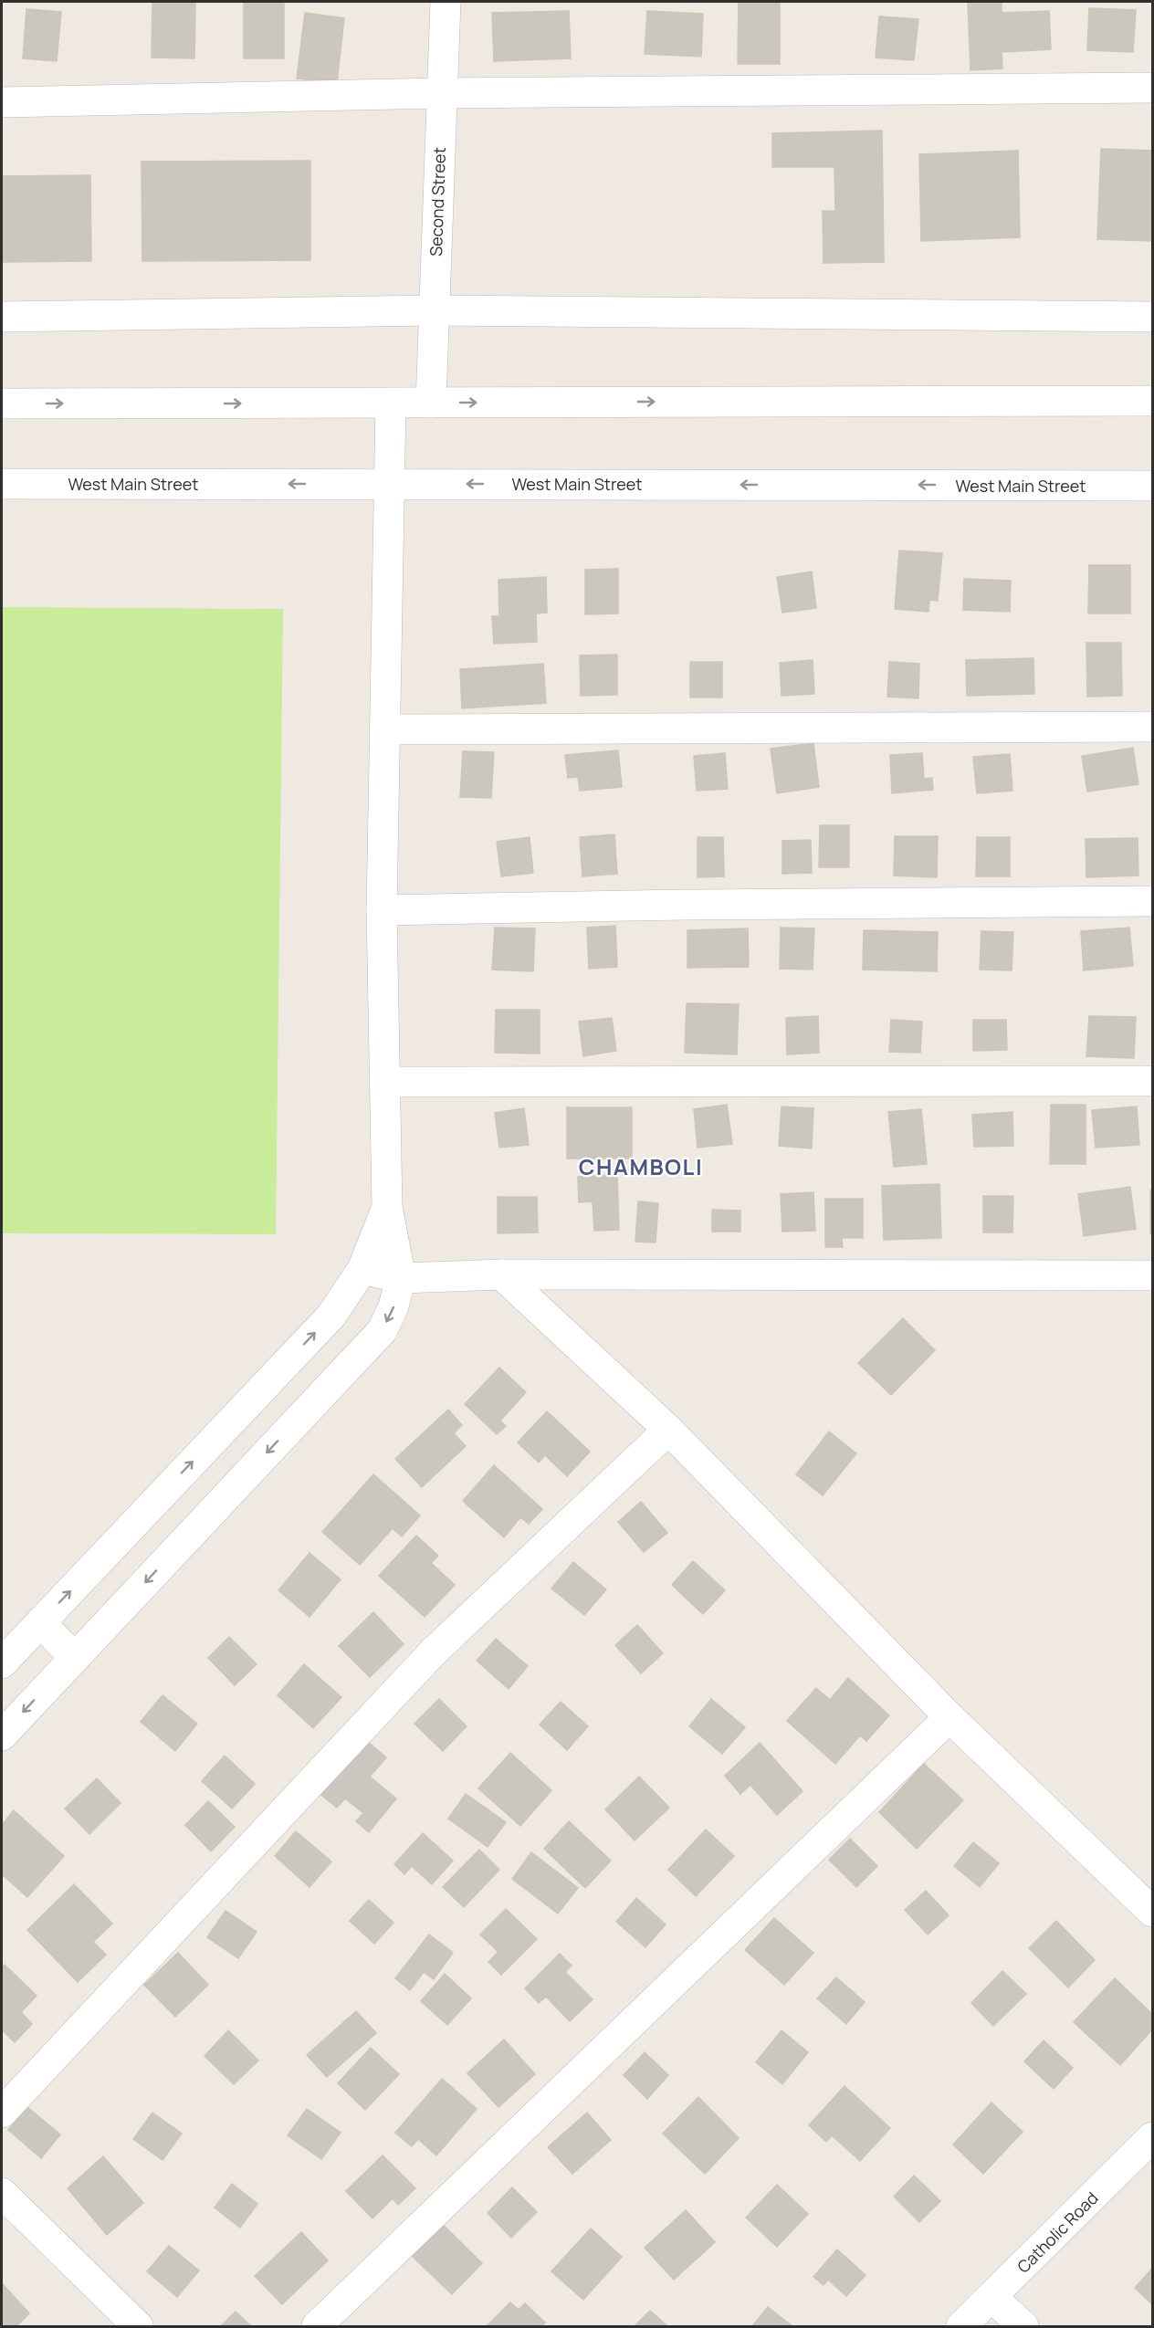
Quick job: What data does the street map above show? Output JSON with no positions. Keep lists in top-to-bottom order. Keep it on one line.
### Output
{"streets":{"street":["Second Street","West Main Street","Catholic Road"]},"districts":["CHAMBOLI"]}
